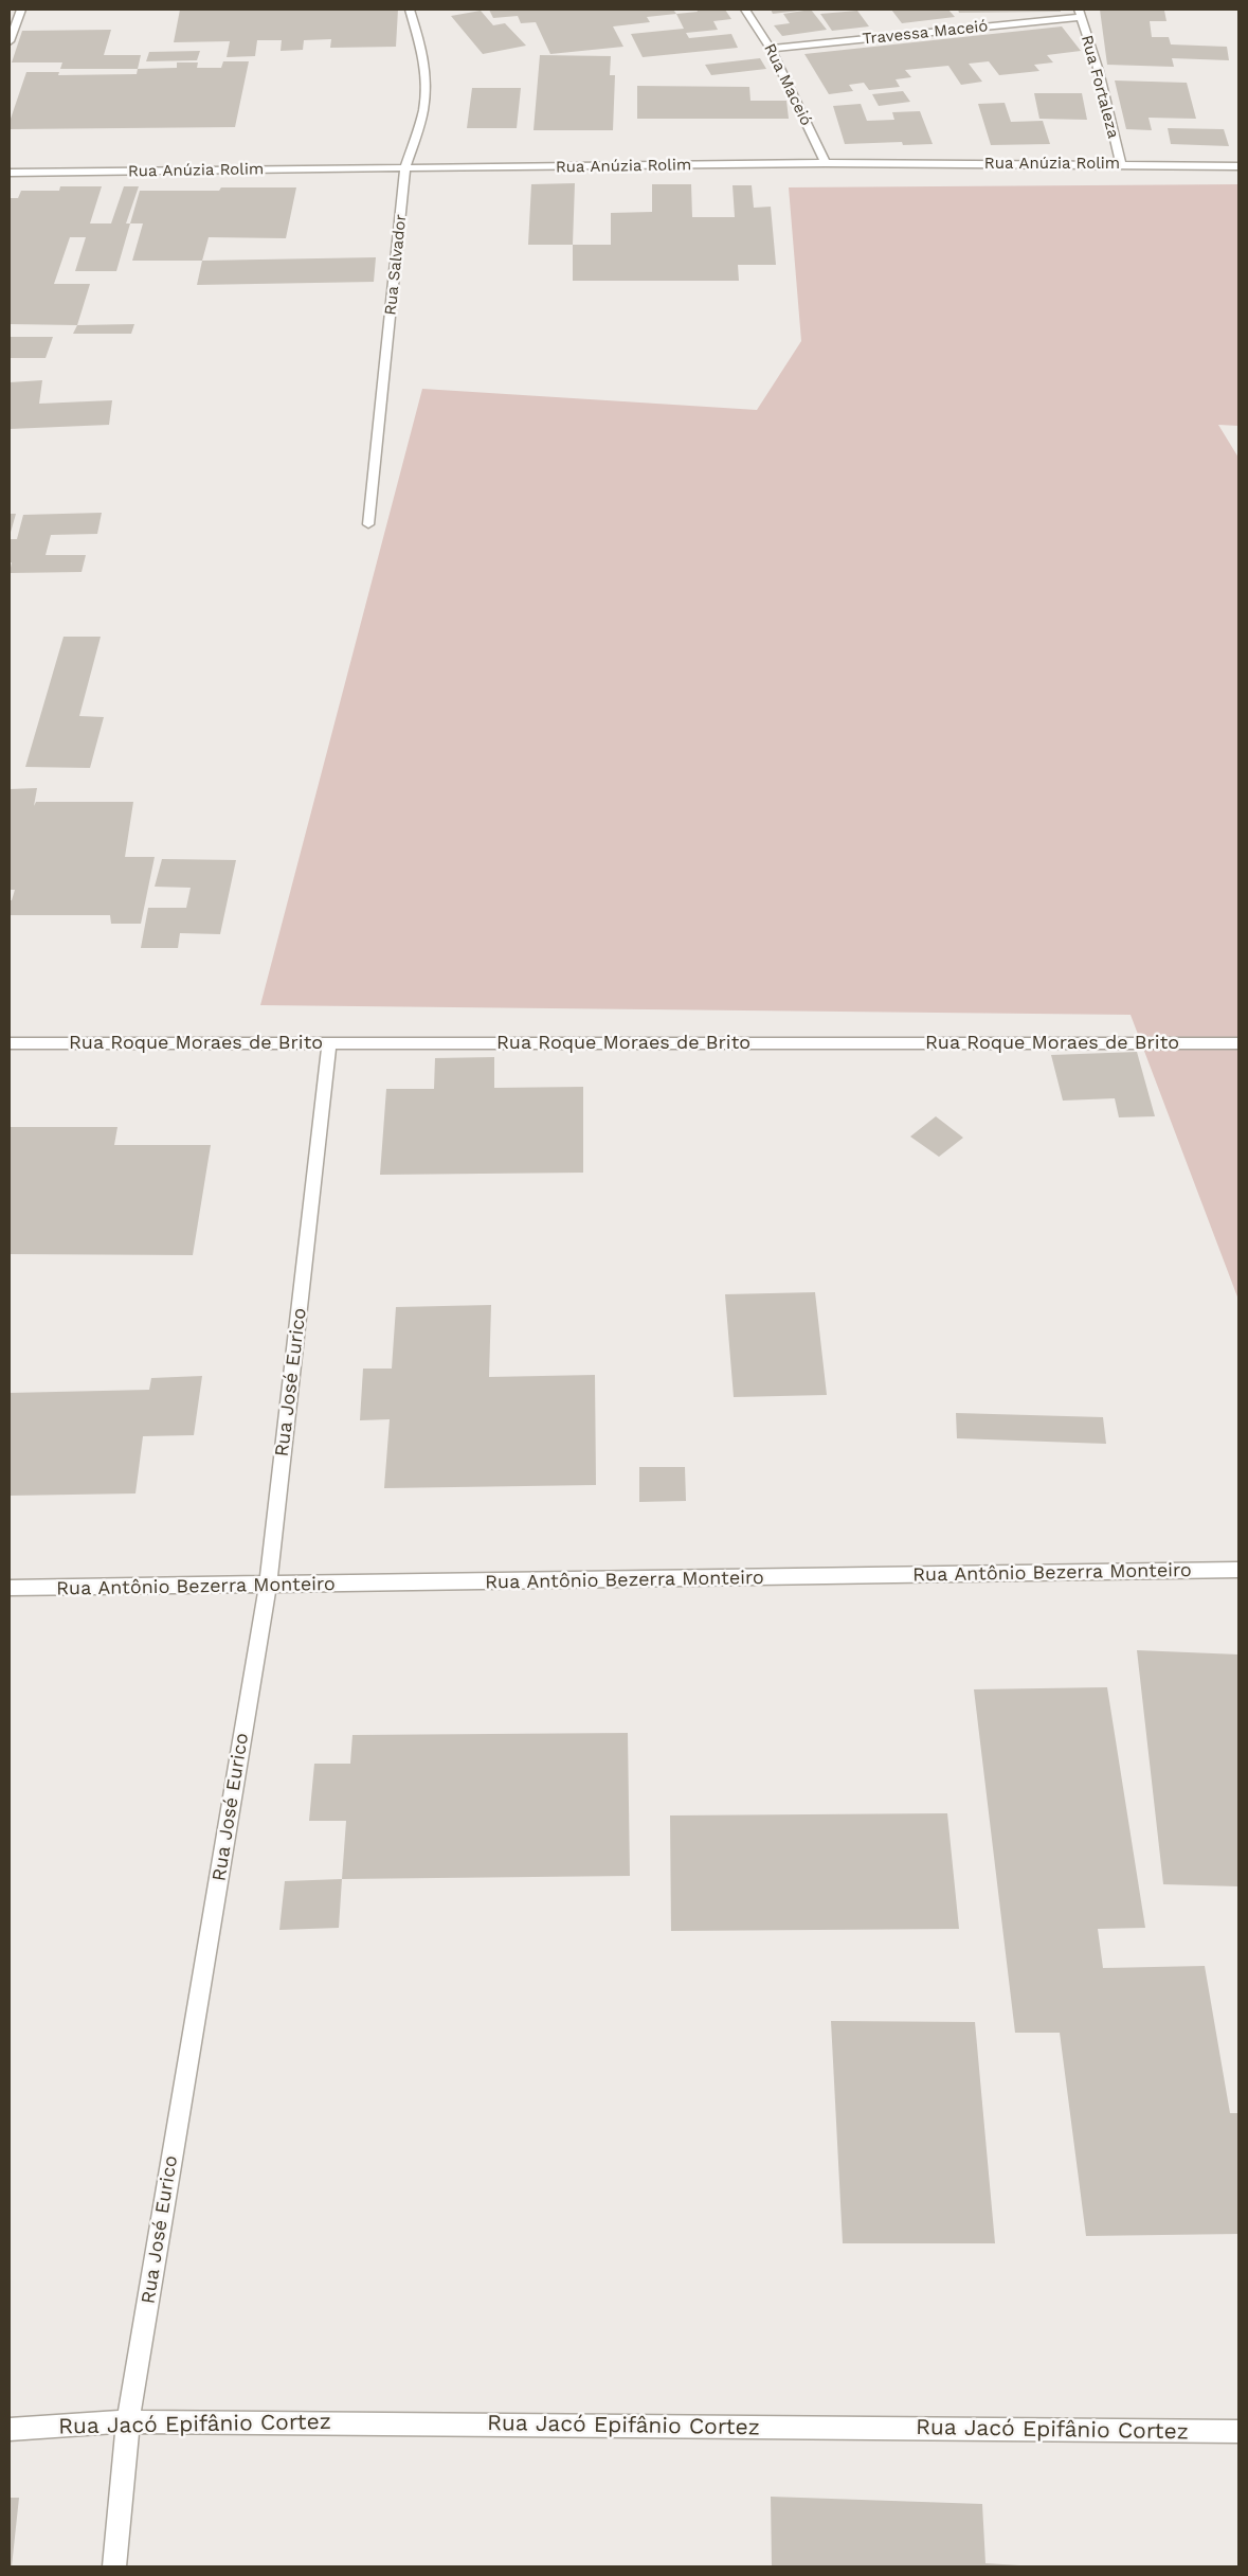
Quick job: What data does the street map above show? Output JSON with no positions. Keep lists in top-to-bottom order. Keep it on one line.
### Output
{"streets":{"street":["Travessa Maceió","Rua Maceió","Rua Fortaleza","Rua Anúzia Rolim","Rua Salvador","Rua Roque Moraes de Brito","Rua José Eurico","Rua Antônio Bezerra Monteiro","Rua Jacó Epifânio Cortez"]},"crossings":[["Travessa Maceió","Rua Maceió"],["Travessa Maceió","Rua Fortaleza"],["Rua Maceió","Rua Anúzia Rolim"],["Rua Fortaleza","Rua Anúzia Rolim"],["Rua Anúzia Rolim","Rua Salvador"],["Rua Roque Moraes de Brito","Rua José Eurico"],["Rua José Eurico","Rua Antônio Bezerra Monteiro"],["Rua José Eurico","Rua Jacó Epifânio Cortez"]]}
